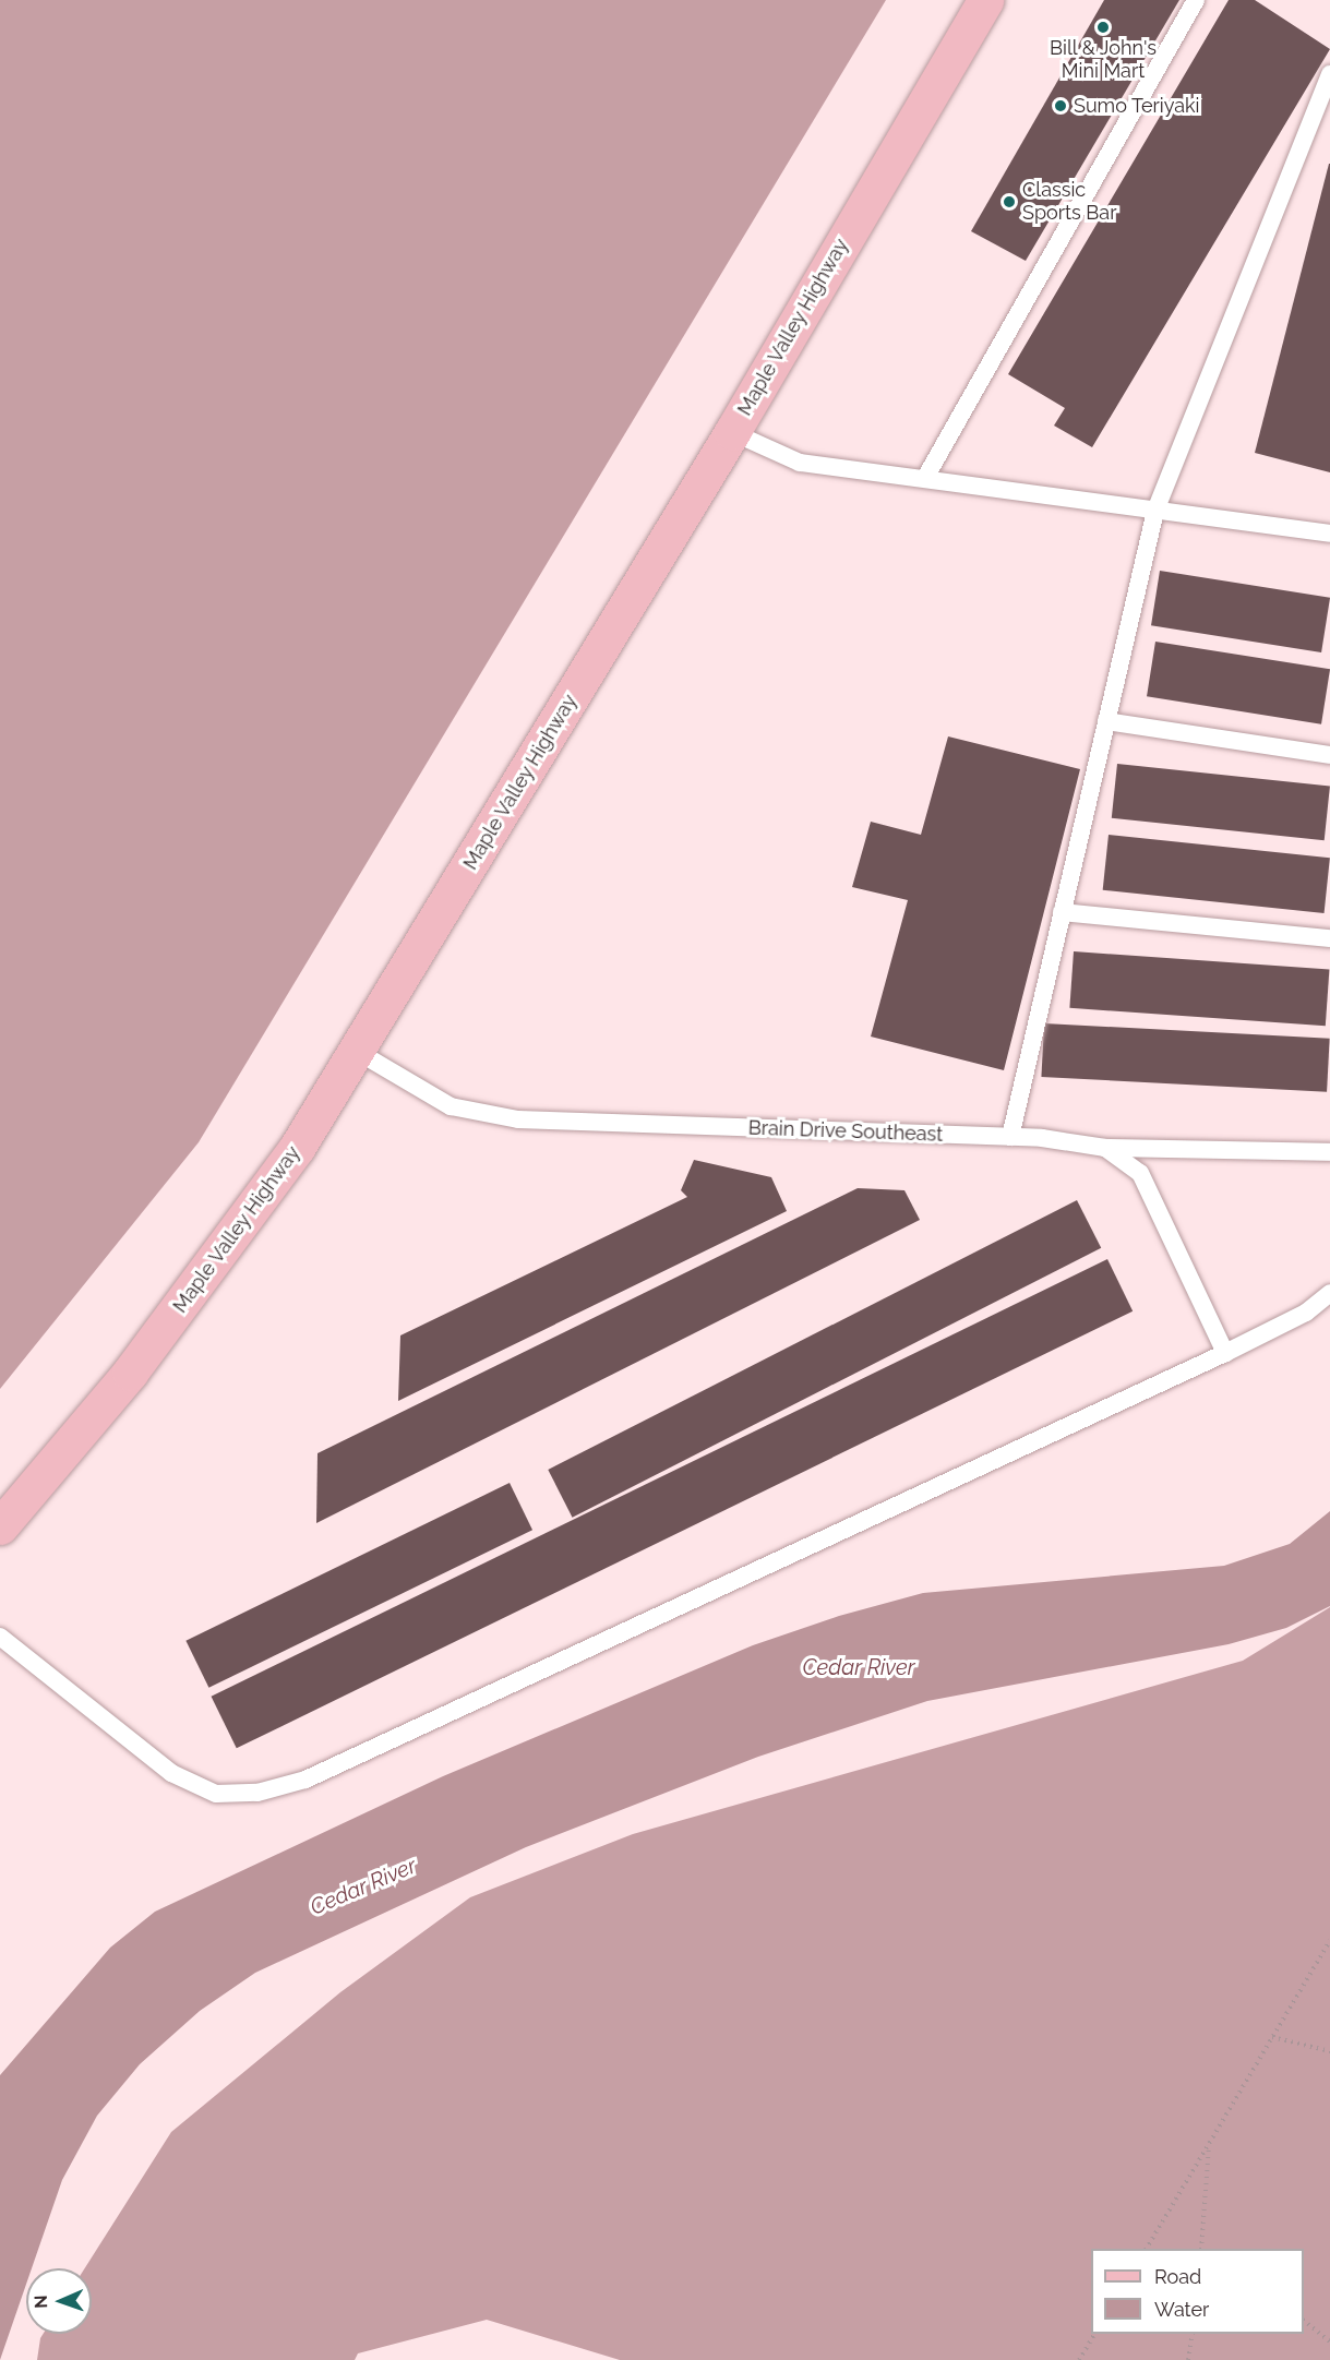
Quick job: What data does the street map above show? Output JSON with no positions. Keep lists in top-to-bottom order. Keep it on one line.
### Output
{"streets":{"main road":["Maple Valley Highway"],"lane":["Brain Drive Southeast"]},"crossings":[["Maple Valley Highway","Brain Drive Southeast"]],"water":["Cedar River"],"places":["Bill & John's Mini Mart","Sumo Teriyaki","Classic Sports Bar"],"legend":["Road","Water"],"north":"left"}
